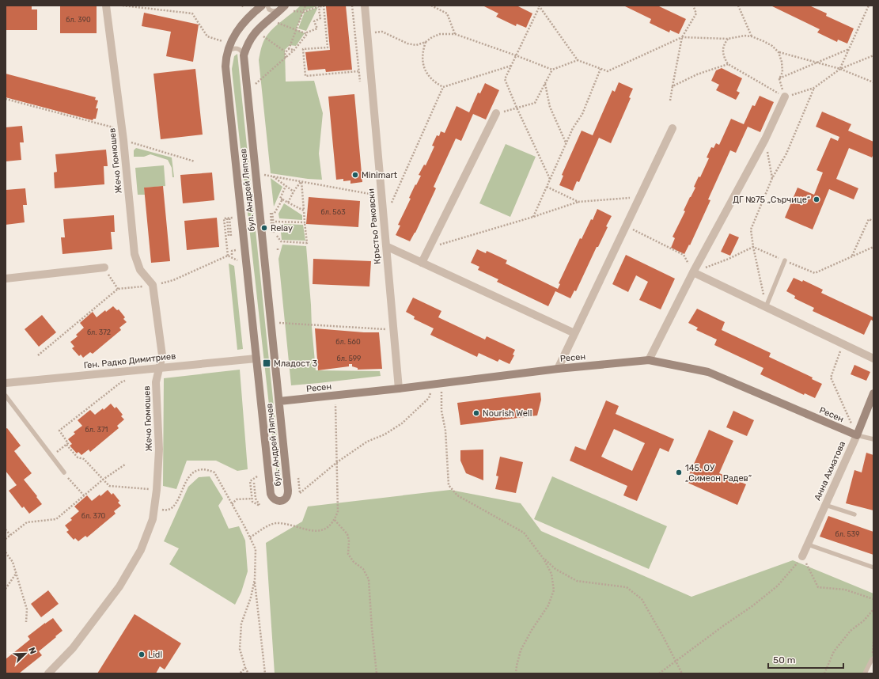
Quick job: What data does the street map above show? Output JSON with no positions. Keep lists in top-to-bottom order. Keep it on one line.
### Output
{"streets":{"main road":["бул. Андрей Ляпчев","Ресен","Анна Ахматова"],"street":["Жечо Гюмюшев","Кръстьо Раковски","Ген. Радко Димитриев"]},"crossings":[["Жечо Гюмюшев","Ген. Радко Димитриев"],["бул. Андрей Ляпчев","Ресен"],["бул. Андрей Ляпчев","Ген. Радко Димитриев"],["Кръстьо Раковски","Ресен"],["Ресен","Анна Ахматова"]],"places":{"other":["Minimart","ДГ №75 „Сърчице“","Relay","Nourish Well","145. ОУ „Симеон Радев“","Lidl"],"transit":["Младост 3"]},"house_numbers":["бл. 390","бл. 563","бл. 372","бл. 560","бл. 599","бл. 371","бл. 370","бл. 539"],"scale_bar":"50 m","north":"top right"}
